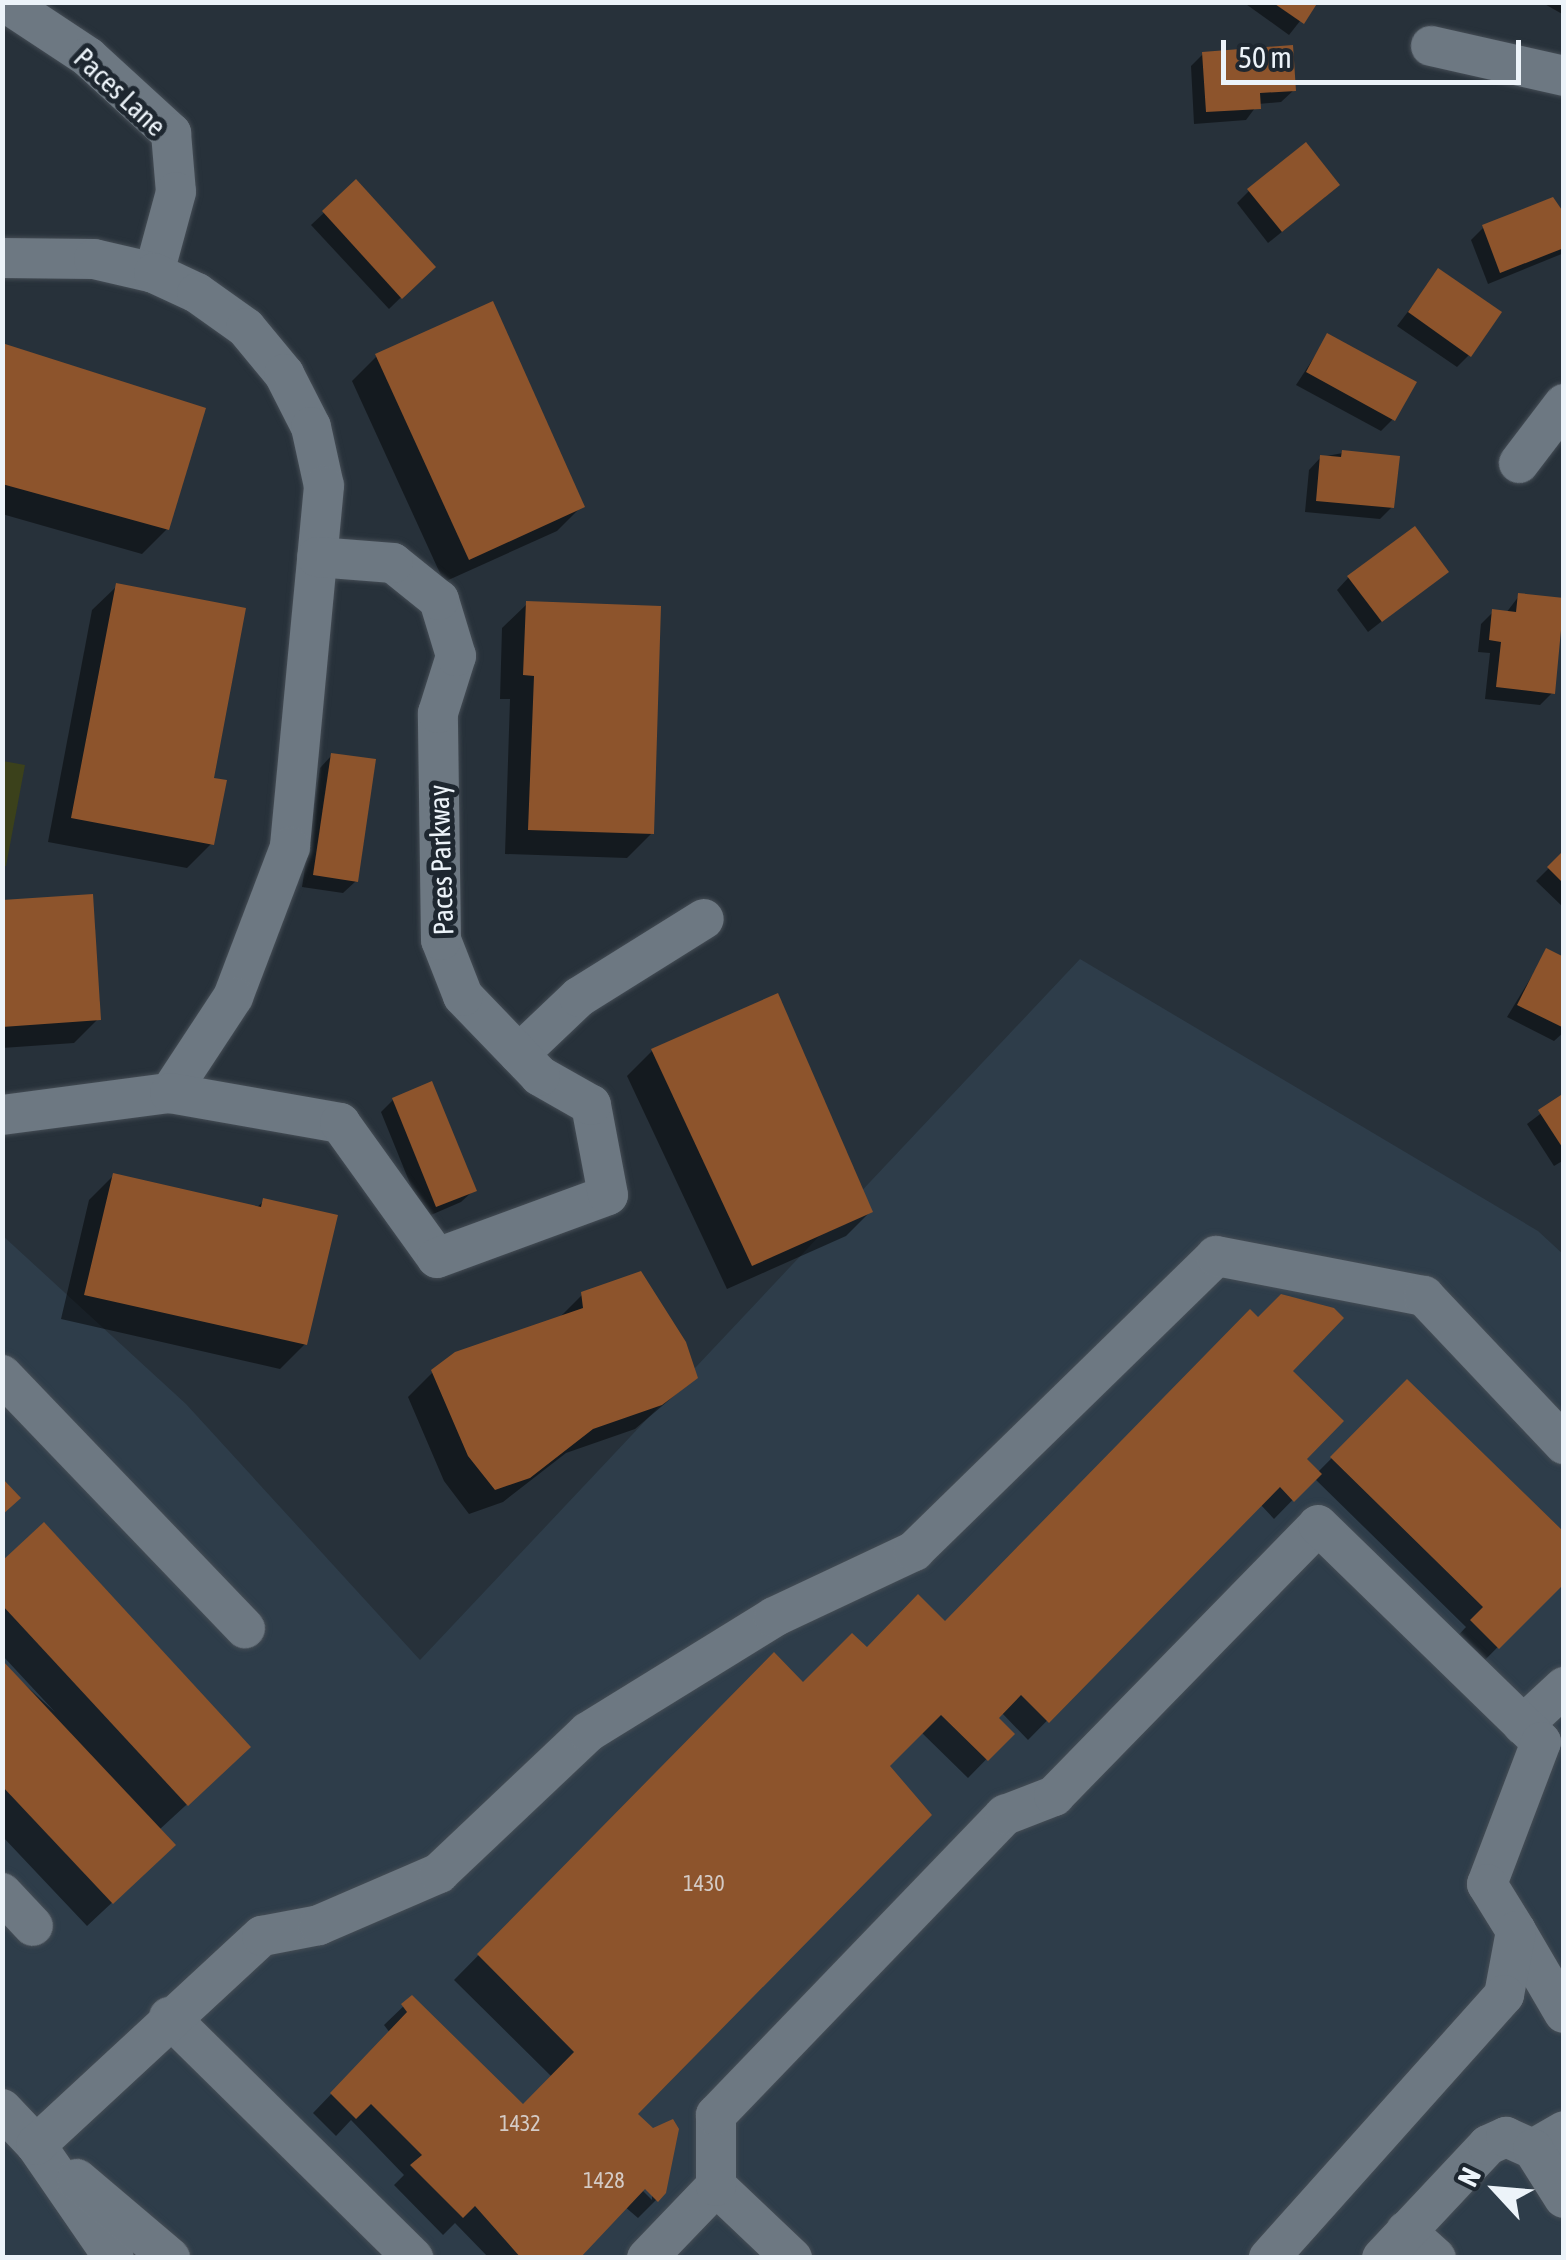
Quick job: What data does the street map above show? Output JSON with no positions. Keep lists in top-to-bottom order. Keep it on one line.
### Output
{"streets":{"street":["Paces Lane","Paces Parkway"]},"house_numbers":["1430","1432","1428"],"scale_bar":"50 m","north":"top left"}
